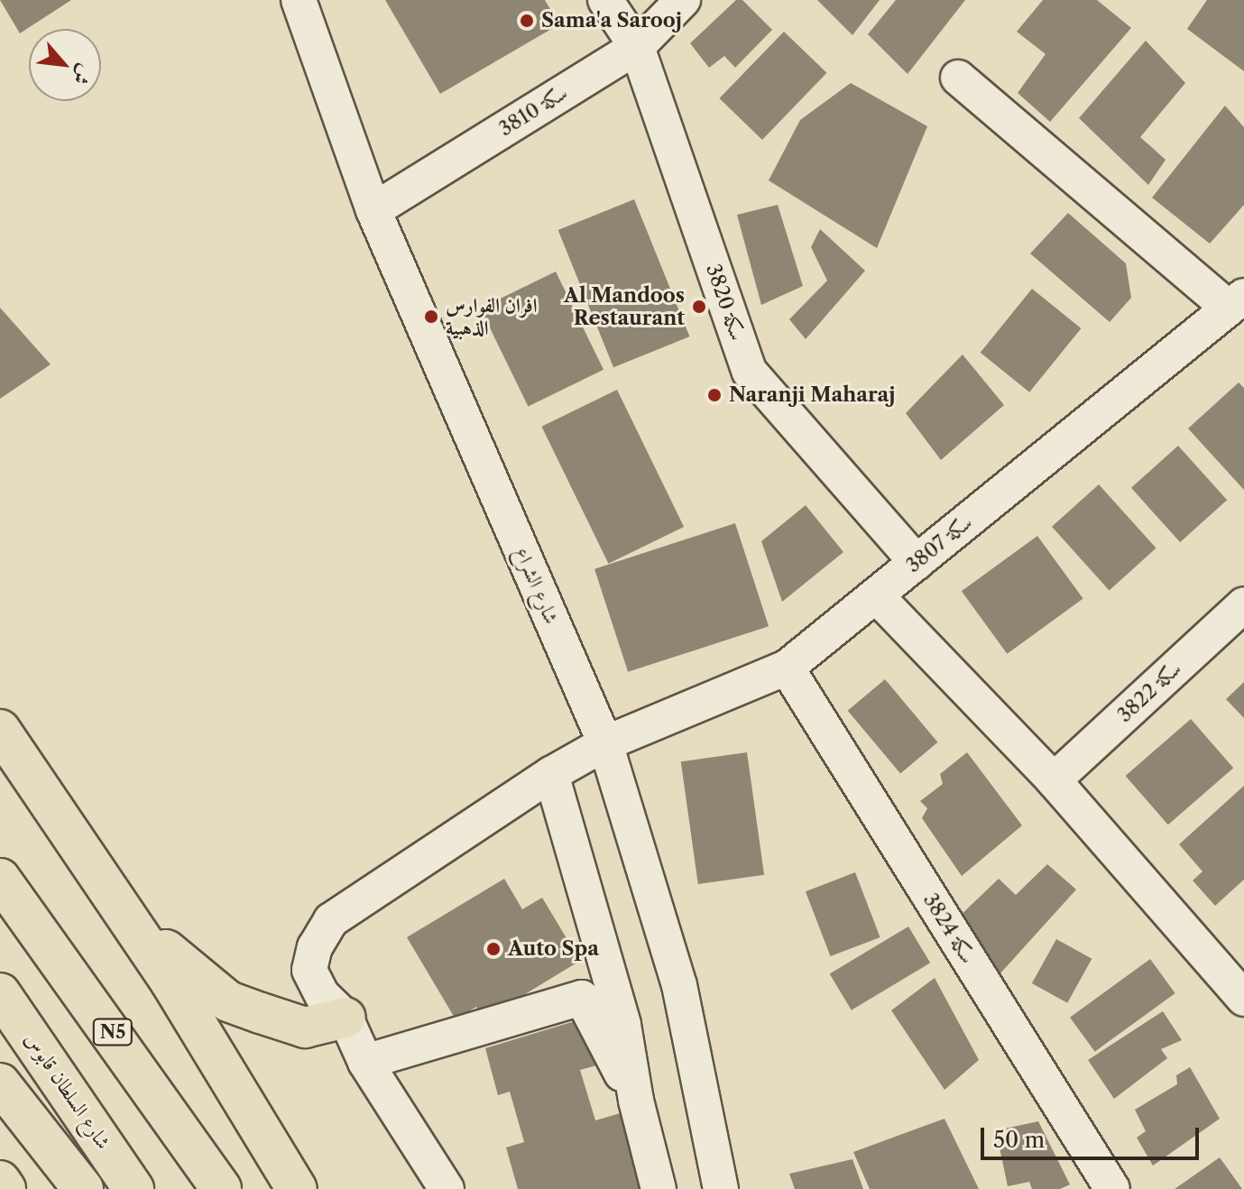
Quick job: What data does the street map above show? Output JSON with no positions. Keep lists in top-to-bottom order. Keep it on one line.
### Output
{"streets":{"highway":["N5","شارع السلطان قابوس"],"street":["سكة 3810","سكة 3820","سكة 3807","شارع الشراع","سكة 3822","سكة 3824"]},"crossings":[["سكة 3810","سكة 3820"],["سكة 3810","شارع الشراع"],["سكة 3820","سكة 3807"],["سكة 3807","شارع الشراع"],["سكة 3807","سكة 3824"]],"places":["Sama'a Sarooj","Al Mandoos Restaurant","افران الفوارس الذهبية","Naranji Maharaj","Auto Spa"],"scale_bar":"50 m","north":"bottom right"}
